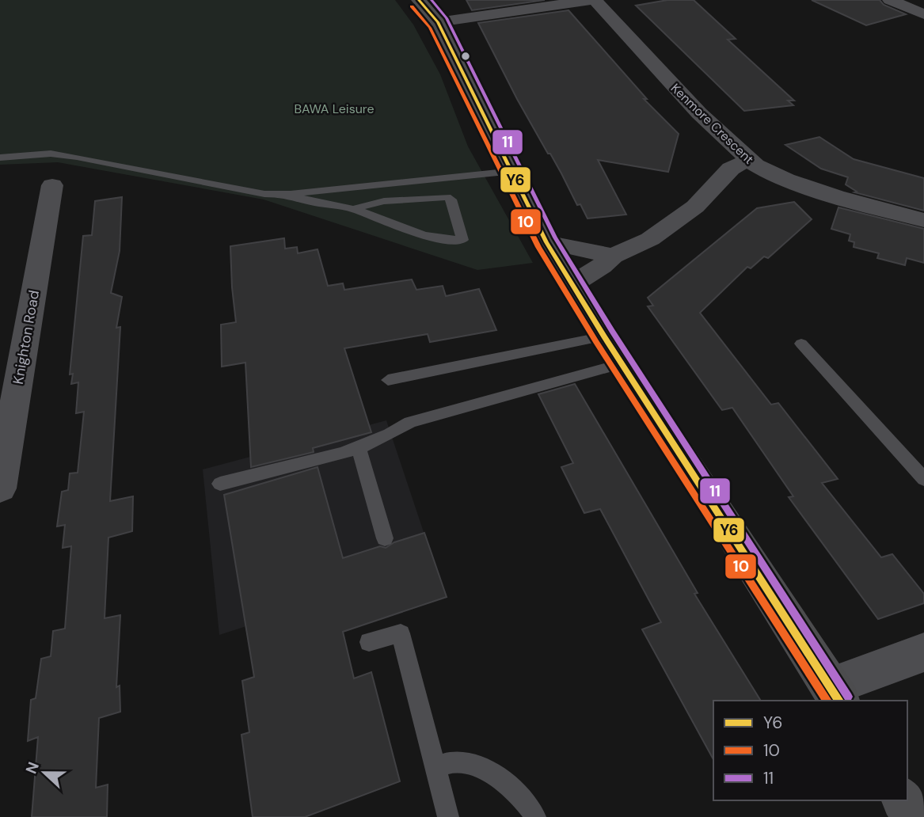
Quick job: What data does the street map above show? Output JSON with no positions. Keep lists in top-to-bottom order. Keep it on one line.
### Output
{"streets":{"street":["Kenmore Crescent","Knighton Road"]},"parks":["BAWA Leisure"],"lines":["transit line Y6","transit line 11","transit line 10"],"legend":["Y6","10","11"],"north":"left"}
